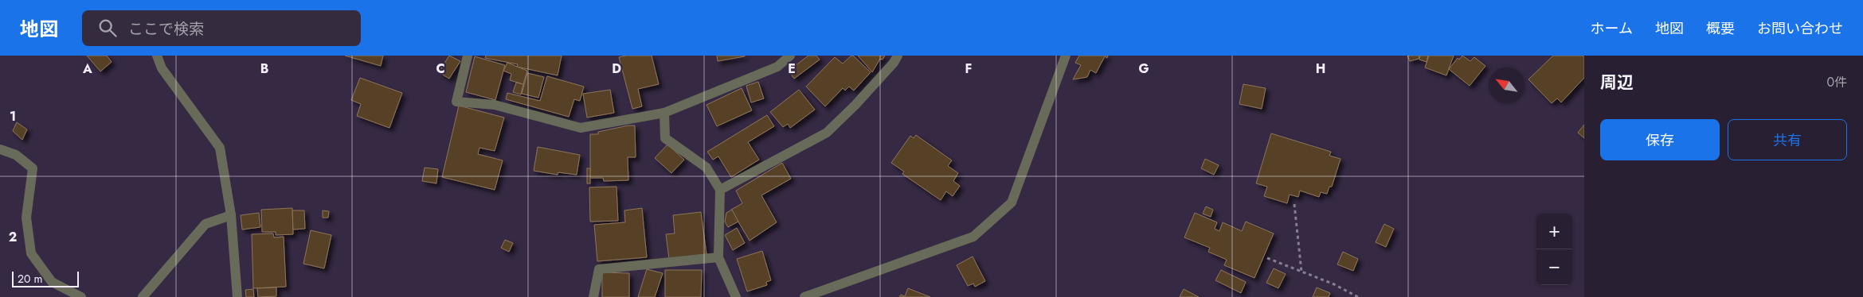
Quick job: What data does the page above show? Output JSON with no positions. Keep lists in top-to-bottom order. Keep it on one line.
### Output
{"scale_bar":"20 m","north":"top left","page":{"header":"地図","search":"ここで検索","nav":["ホーム","地図","概要","お問い合わせ"],"heading":["周辺","0件"],"buttons":["保存","共有"],"map_buttons":["+","−"],"scale":"20 m"},"grid":{"columns":["A","B","C","D","E","F","G","H"],"rows":["1","2"]}}
